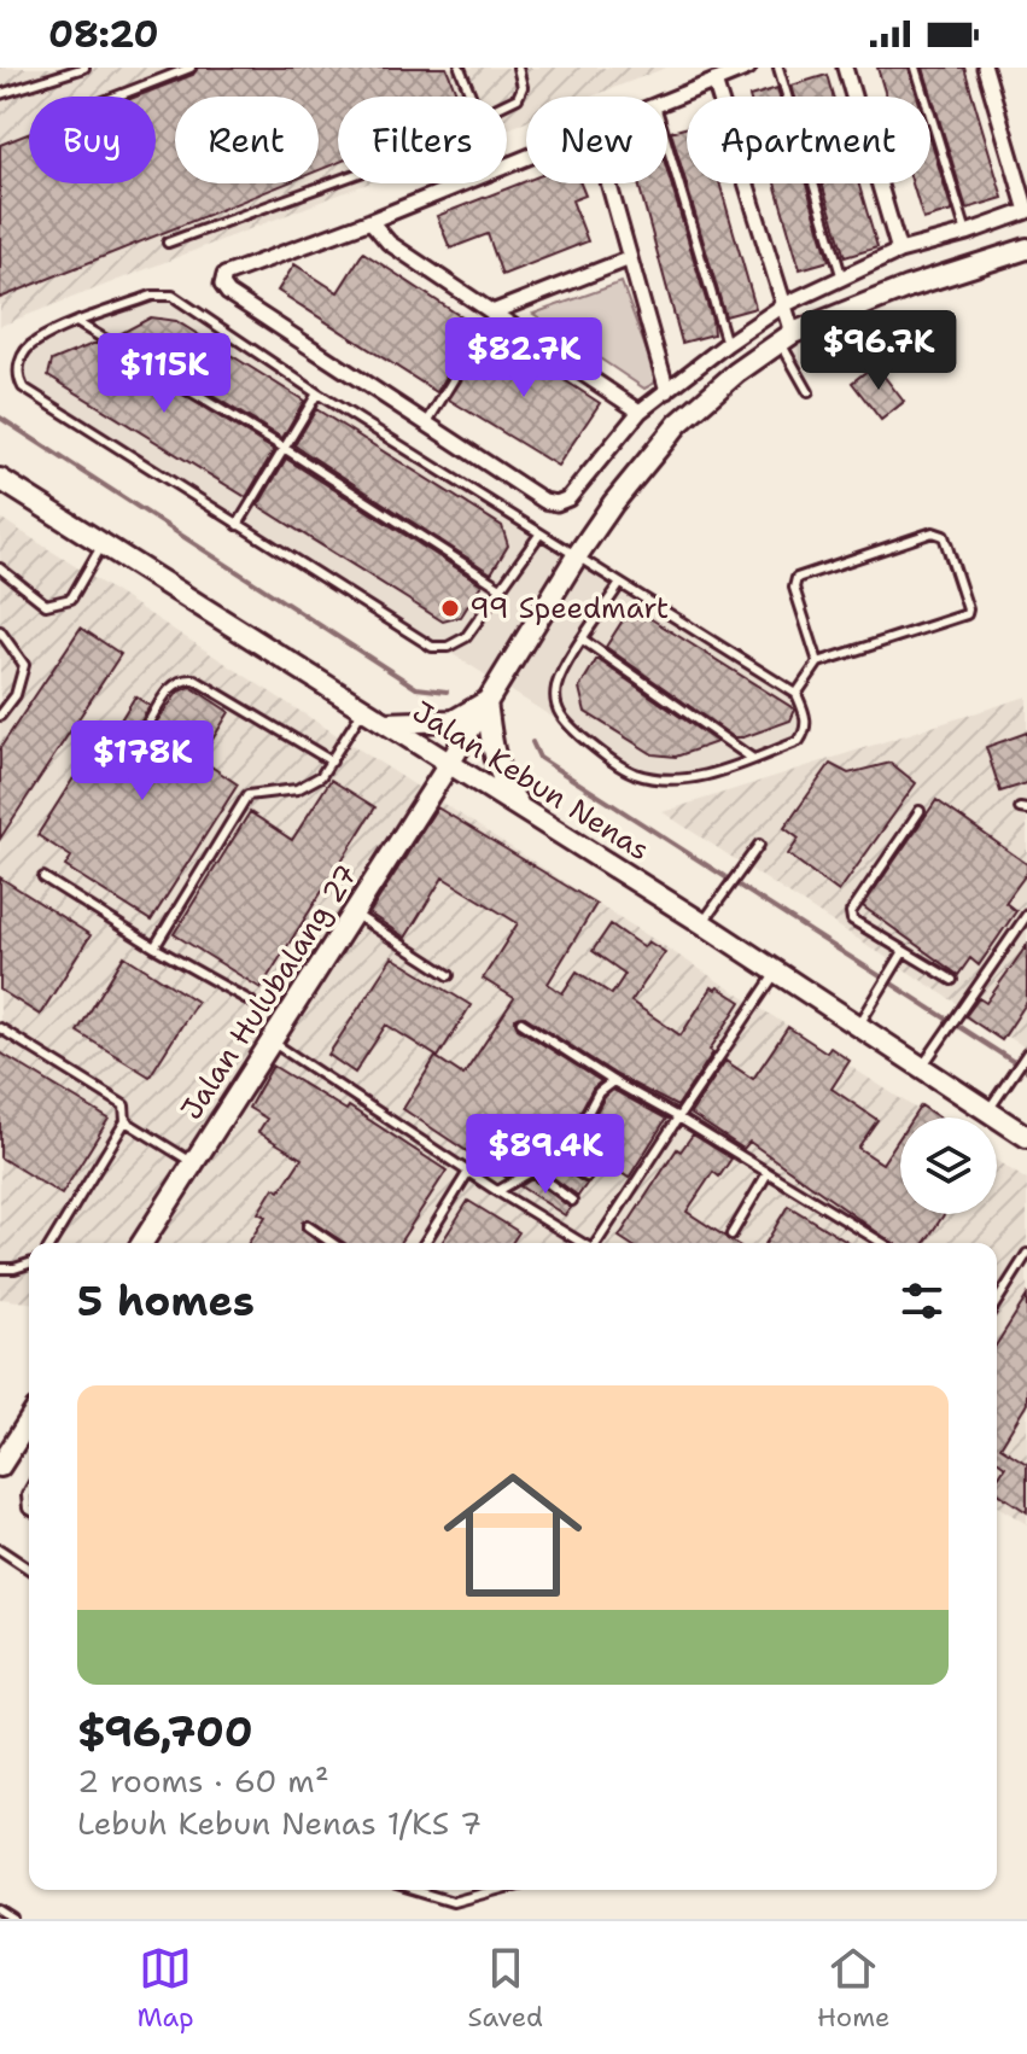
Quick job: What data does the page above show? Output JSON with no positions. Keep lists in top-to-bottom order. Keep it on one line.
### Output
{"streets":{"street":["Jalan Kebun Nenas","Jalan Hulubalang 27"]},"crossings":[["Jalan Kebun Nenas","Jalan Hulubalang 27"]],"places":["99 Speedmart"],"page":{"status":"08:20","chip":["Buy","Rent","Filters","New","Apartment"],"price":["$96.7K","$82.7K","$115K","$178K","$89.4K"],"heading":"5 homes","list":[{"name":"$96,700","note":"2 rooms · 60 m² · Lebuh Kebun Nenas 1/KS 7"}],"tabs":["Map","Saved","Home"]}}
